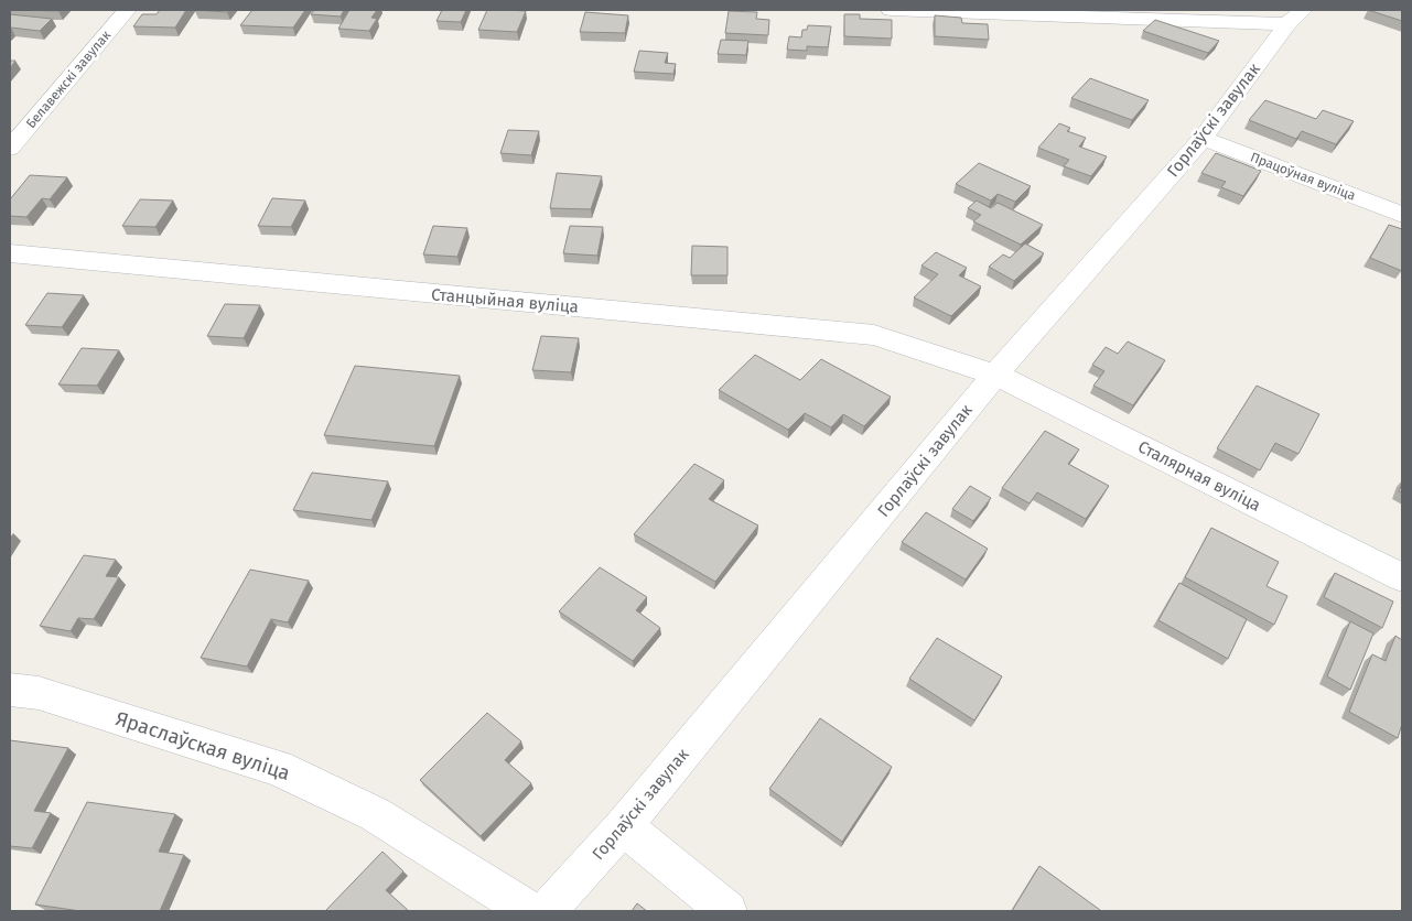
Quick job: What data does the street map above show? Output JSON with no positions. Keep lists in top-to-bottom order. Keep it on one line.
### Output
{"streets":{"street":["Белавежскі завулак","Горлаўскі завулак","Працоўная вуліца","Станцыйная вуліца","Сталярная вуліца","Яраслаўская вуліца"]},"crossings":[["Горлаўскі завулак","Працоўная вуліца"],["Горлаўскі завулак","Станцыйная вуліца"],["Горлаўскі завулак","Сталярная вуліца"],["Станцыйная вуліца","Сталярная вуліца"]]}
